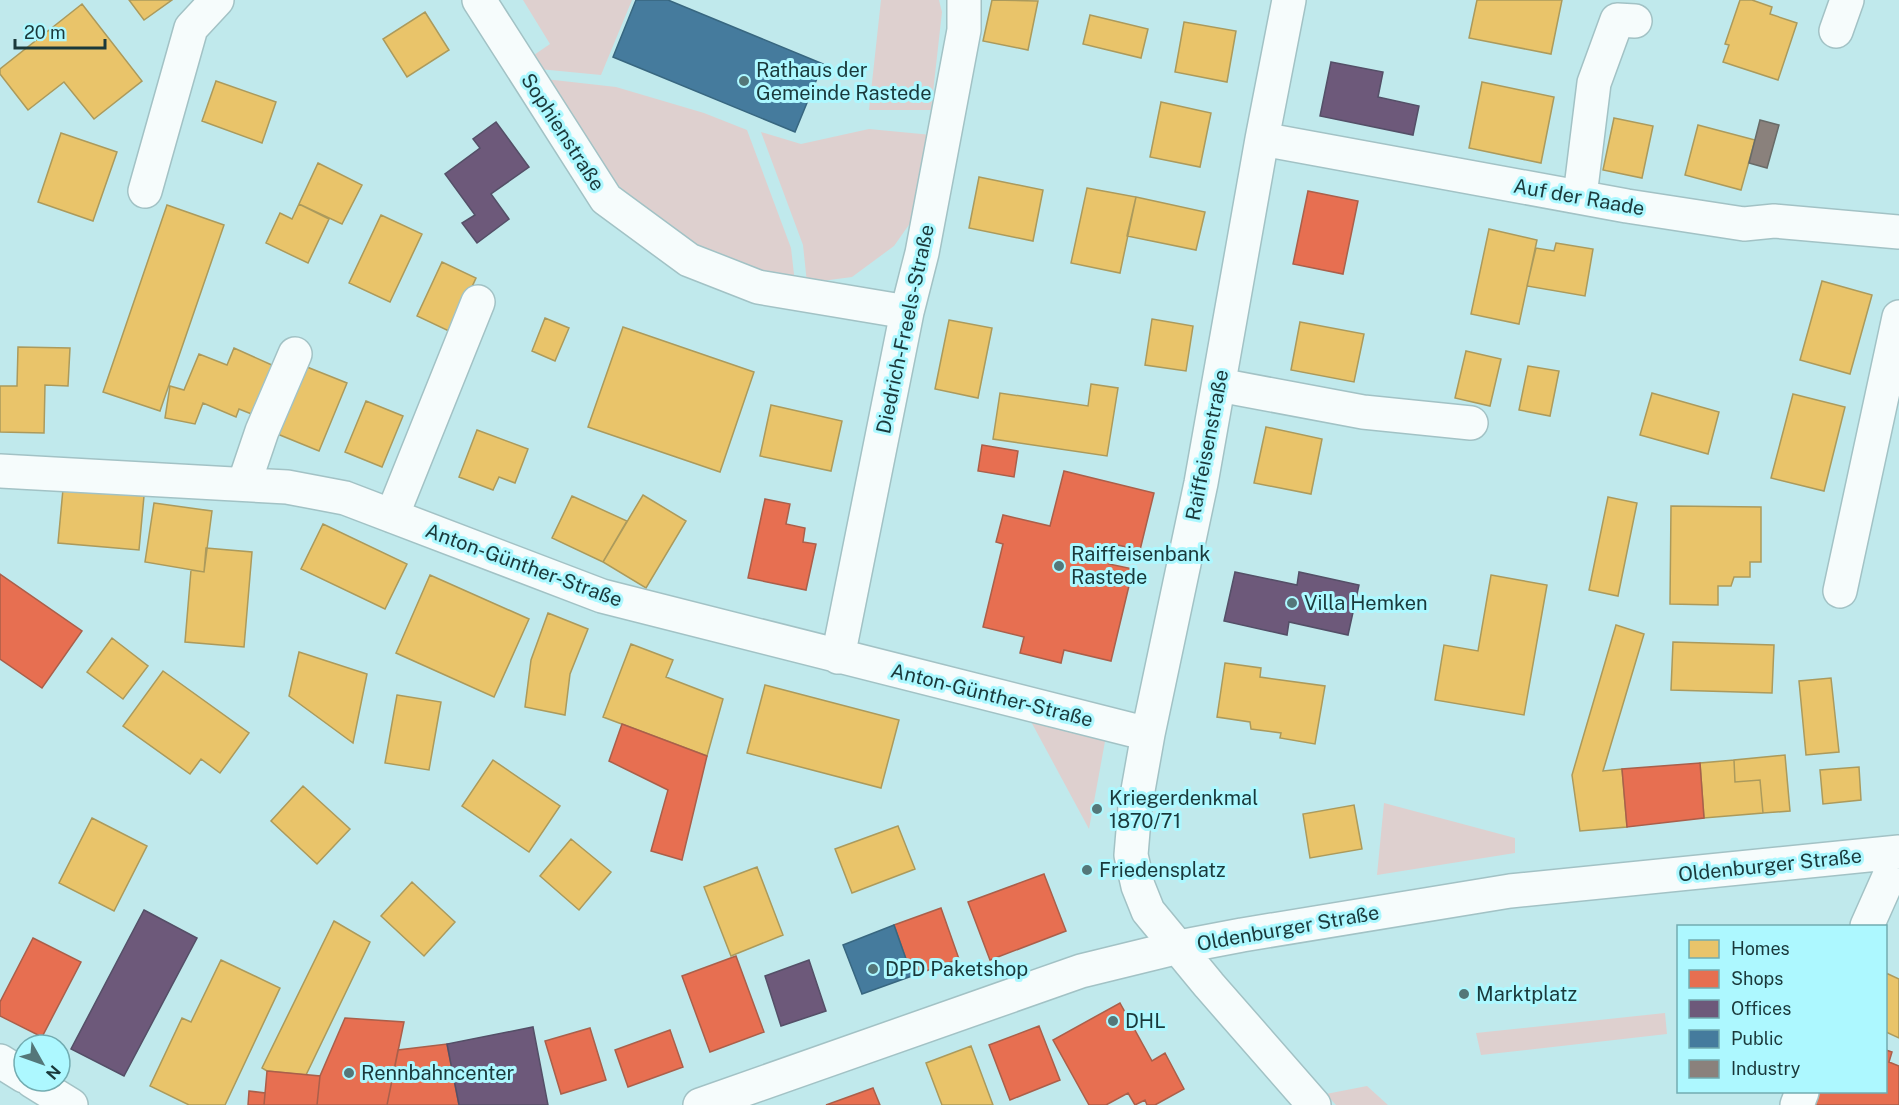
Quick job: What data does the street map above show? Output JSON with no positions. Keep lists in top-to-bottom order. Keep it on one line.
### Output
{"streets":{"street":["Sophienstraße","Auf der Raade","Diedrich-Freels-Straße","Raiffeisenstraße","Anton-Günther-Straße","Oldenburger Straße"]},"crossings":[["Sophienstraße","Diedrich-Freels-Straße"],["Auf der Raade","Raiffeisenstraße"],["Diedrich-Freels-Straße","Anton-Günther-Straße"],["Raiffeisenstraße","Anton-Günther-Straße"],["Raiffeisenstraße","Oldenburger Straße"]],"places":["Rathaus der Gemeinde Rastede","Raiffeisenbank Rastede","Villa Hemken","Kriegerdenkmal 1870/71","Friedensplatz","DPD Paketshop","Marktplatz","DHL","Rennbahncenter"],"legend":["Homes","Shops","Offices","Public","Industry"],"scale_bar":"20 m","north":"bottom right"}
